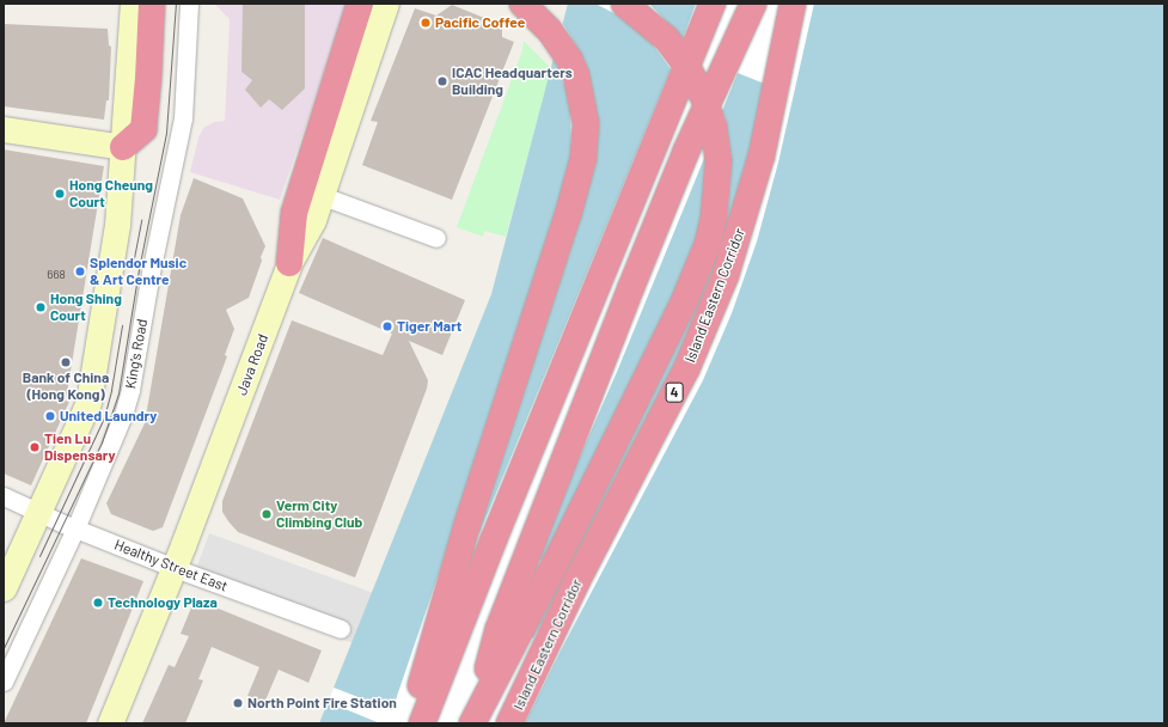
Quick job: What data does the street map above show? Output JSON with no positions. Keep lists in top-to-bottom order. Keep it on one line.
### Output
{"streets":{"highway":["Island Eastern Corridor","4"],"main road":["Java Road"],"street":["King's Road","Healthy Street East"]},"crossings":[["King's Road","Healthy Street East"],["Java Road","Healthy Street East"]],"places":["Pacific Coffee","ICAC Headquarters Building","Hong Cheung Court","Splendor Music & Art Centre","Hong Shing Court","Tiger Mart","Bank of China (Hong Kong)","United Laundry","Tien Lu Dispensary","Verm City Climbing Club","Technology Plaza","North Point Fire Station"],"house_numbers":["668"]}
